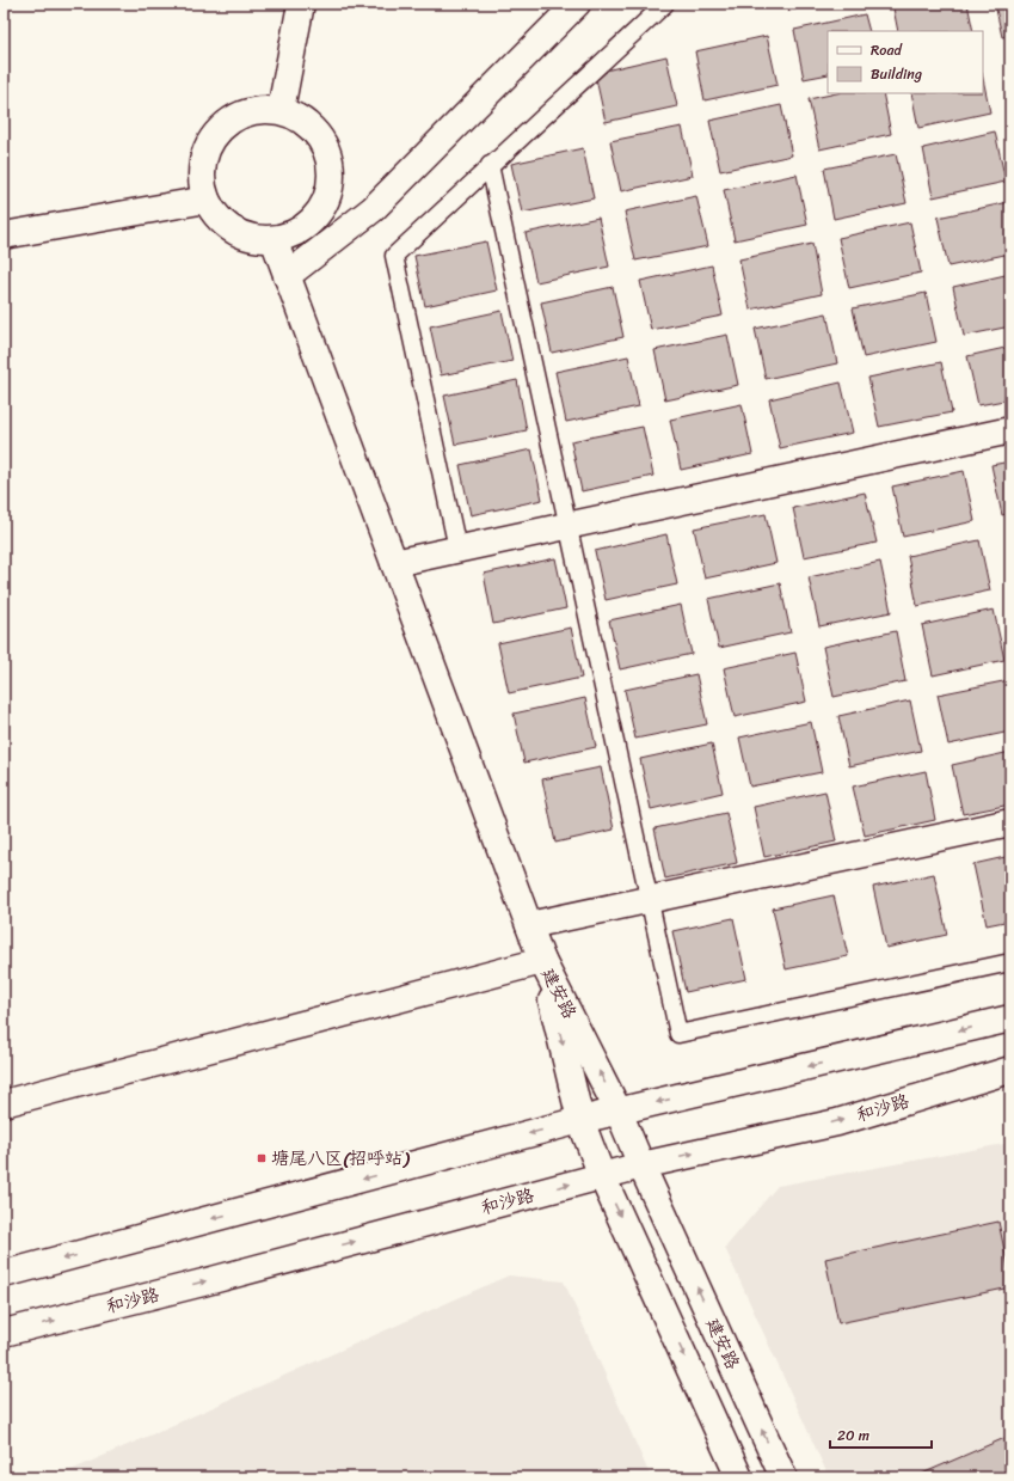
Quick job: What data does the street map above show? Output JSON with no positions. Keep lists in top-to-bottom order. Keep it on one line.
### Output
{"streets":{"street":["建安路","和沙路"]},"crossings":[["建安路","和沙路"]],"places":{"transit":["塘尾八区(招呼站)"]},"legend":["Road","Building"],"scale_bar":"20 m"}
